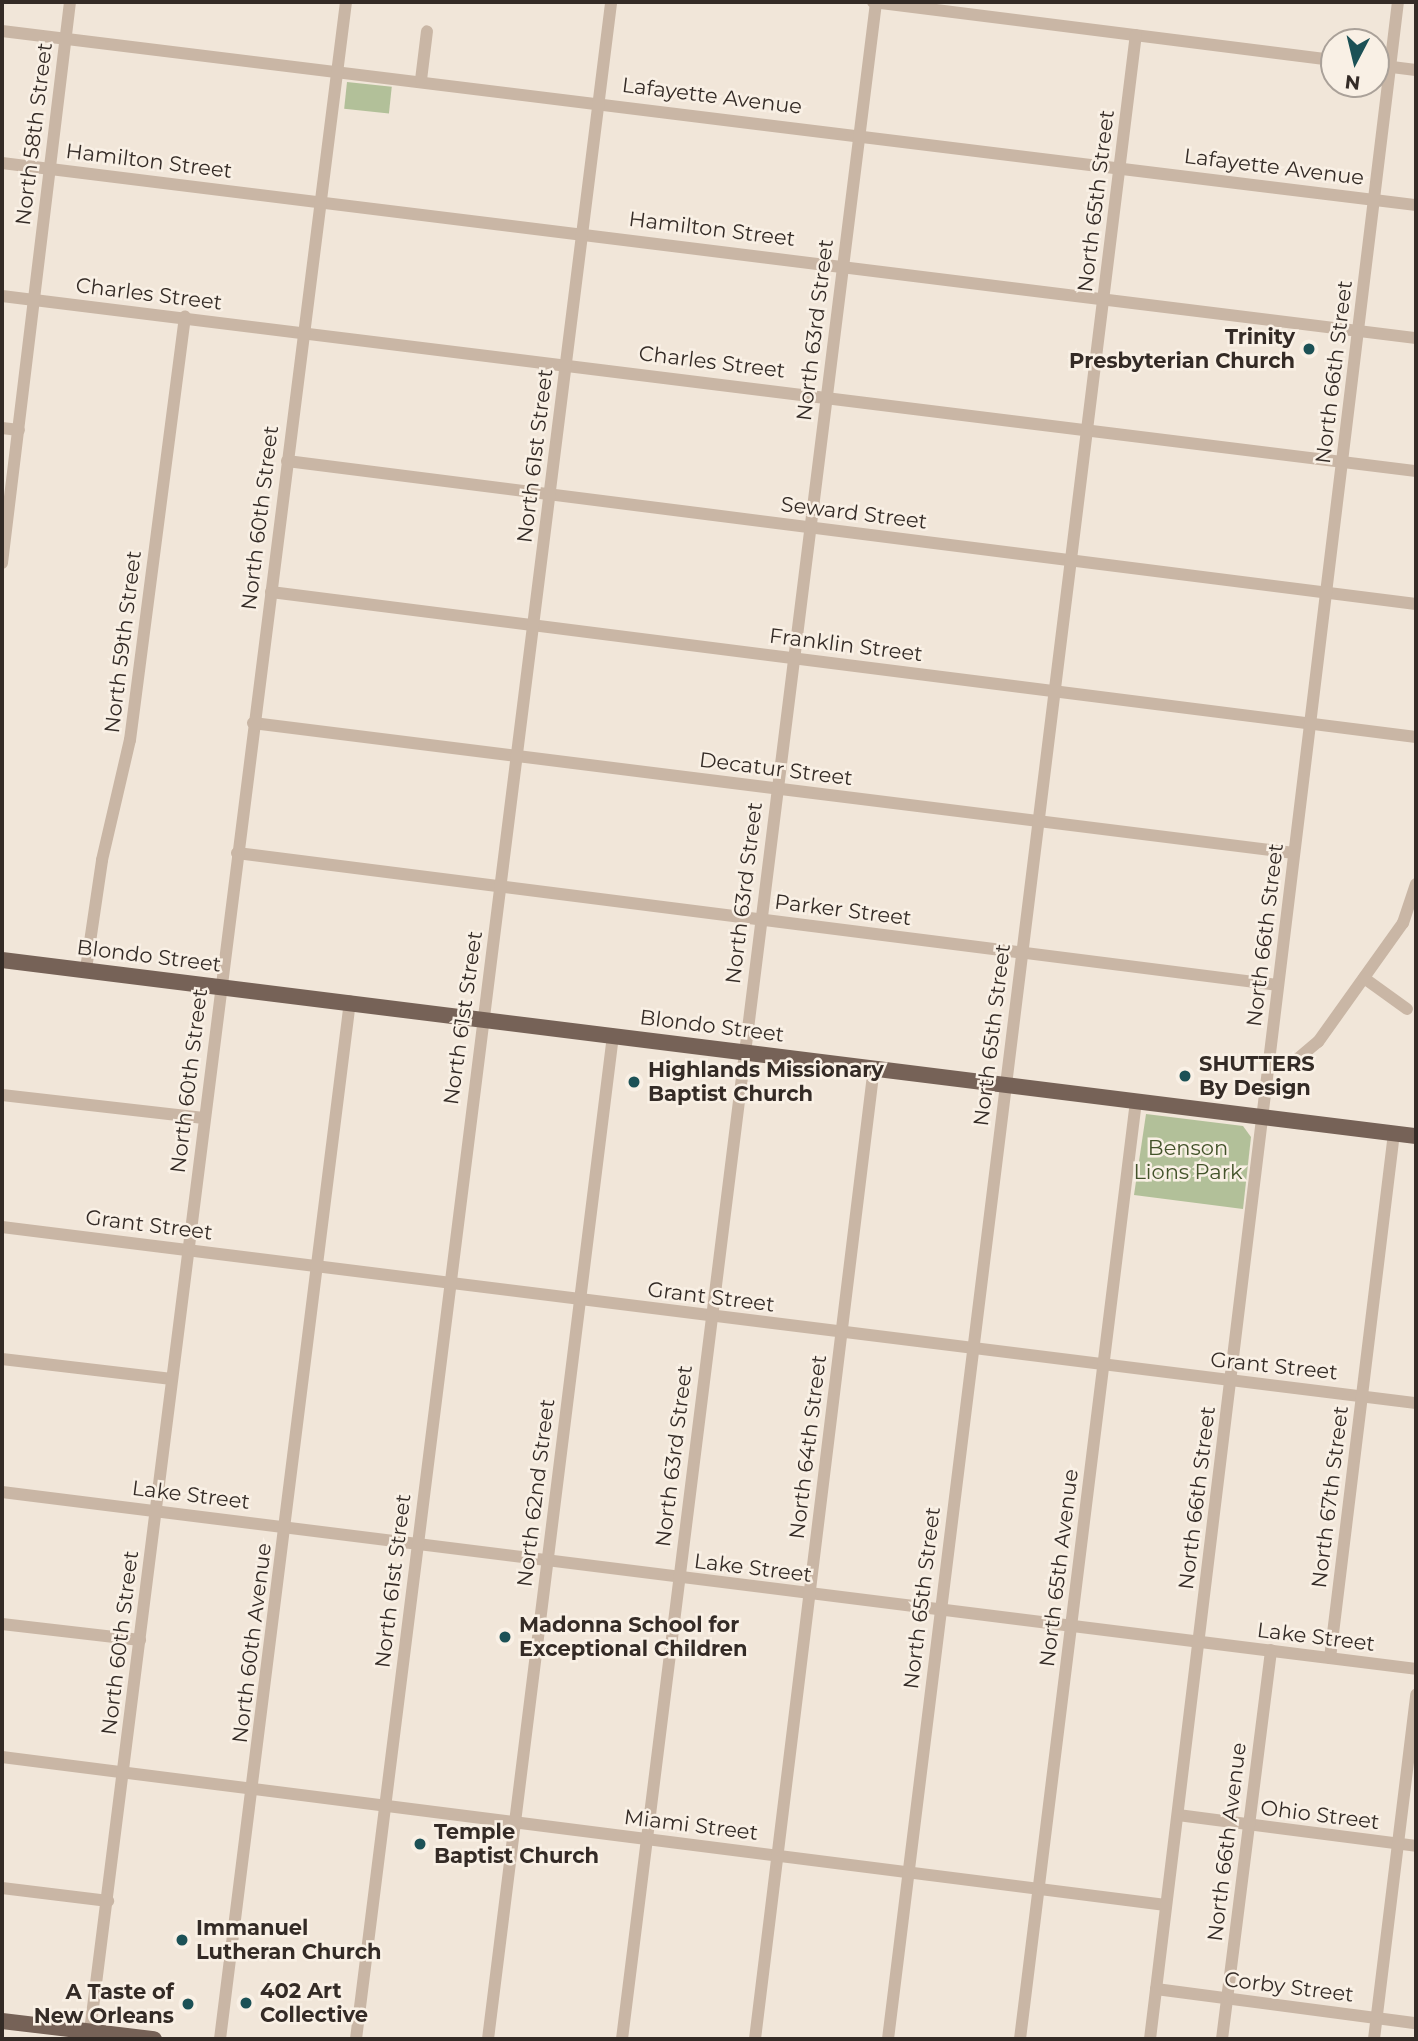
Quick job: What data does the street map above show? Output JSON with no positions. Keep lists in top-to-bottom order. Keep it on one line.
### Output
{"streets":{"main road":["Blondo Street"],"street":["Lafayette Avenue","North 58th Street","Hamilton Street","North 65th Street","Charles Street","North 63rd Street","North 66th Street","North 61st Street","Seward Street","North 60th Street","North 59th Street","Franklin Street","Decatur Street","Parker Street","Grant Street","North 64th Street","North 62nd Street","Lake Street","North 67th Street","North 65th Avenue","North 60th Avenue","Ohio Street","Miami Street","North 66th Avenue","Corby Street"]},"crossings":[["Lafayette Avenue","North 58th Street"],["Lafayette Avenue","North 65th Street"],["Lafayette Avenue","North 63rd Street"],["Lafayette Avenue","North 66th Street"],["Lafayette Avenue","North 61st Street"],["Lafayette Avenue","North 60th Street"],["North 58th Street","Hamilton Street"],["North 58th Street","Charles Street"],["Hamilton Street","North 65th Street"],["Hamilton Street","North 63rd Street"],["Hamilton Street","North 66th Street"],["Hamilton Street","North 61st Street"],["Hamilton Street","North 60th Street"],["North 65th Street","Charles Street"],["North 65th Street","Seward Street"],["North 65th Street","Franklin Street"],["North 65th Street","Decatur Street"],["North 65th Street","Parker Street"],["North 65th Street","Blondo Street"],["North 65th Street","Grant Street"],["North 65th Street","Lake Street"],["North 65th Street","Miami Street"],["Charles Street","North 63rd Street"],["Charles Street","North 66th Street"],["Charles Street","North 61st Street"],["Charles Street","North 60th Street"],["Charles Street","North 59th Street"],["North 63rd Street","Seward Street"],["North 63rd Street","Franklin Street"],["North 63rd Street","Decatur Street"],["North 63rd Street","Parker Street"],["North 63rd Street","Blondo Street"],["North 63rd Street","Grant Street"],["North 63rd Street","Lake Street"],["North 63rd Street","Miami Street"],["North 66th Street","Seward Street"],["North 66th Street","Franklin Street"],["North 66th Street","Decatur Street"],["North 66th Street","Parker Street"],["North 66th Street","Blondo Street"],["North 66th Street","Grant Street"],["North 66th Street","Lake Street"],["North 66th Street","Ohio Street"],["North 66th Street","Miami Street"],["North 66th Street","Corby Street"],["North 61st Street","Seward Street"],["North 61st Street","Franklin Street"],["North 61st Street","Decatur Street"],["North 61st Street","Parker Street"],["North 61st Street","Blondo Street"],["North 61st Street","Grant Street"],["North 61st Street","Lake Street"],["North 61st Street","Miami Street"],["Seward Street","North 60th Street"],["North 60th Street","Franklin Street"],["North 60th Street","Decatur Street"],["North 60th Street","Parker Street"],["North 60th Street","Blondo Street"],["North 60th Street","Grant Street"],["North 60th Street","Lake Street"],["North 60th Street","Miami Street"],["North 59th Street","Blondo Street"],["Blondo Street","North 64th Street"],["Blondo Street","North 62nd Street"],["Blondo Street","North 67th Street"],["Blondo Street","North 65th Avenue"],["Blondo Street","North 60th Avenue"],["Grant Street","North 64th Street"],["Grant Street","North 62nd Street"],["Grant Street","North 67th Street"],["Grant Street","North 65th Avenue"],["Grant Street","North 60th Avenue"],["North 64th Street","Lake Street"],["North 64th Street","Miami Street"],["North 62nd Street","Lake Street"],["North 62nd Street","Miami Street"],["Lake Street","North 67th Street"],["Lake Street","North 65th Avenue"],["Lake Street","North 60th Avenue"],["Lake Street","North 66th Avenue"],["North 65th Avenue","Miami Street"],["North 60th Avenue","Miami Street"],["Ohio Street","North 66th Avenue"],["North 66th Avenue","Corby Street"]],"parks":["Benson Lions Park"],"places":["Trinity Presbyterian Church","SHUTTERS By Design","Highlands Missionary Baptist Church","Madonna School for Exceptional Children","Temple Baptist Church","Immanuel Lutheran Church","402 Art Collective","A Taste of New Orleans"],"north":"bottom"}
